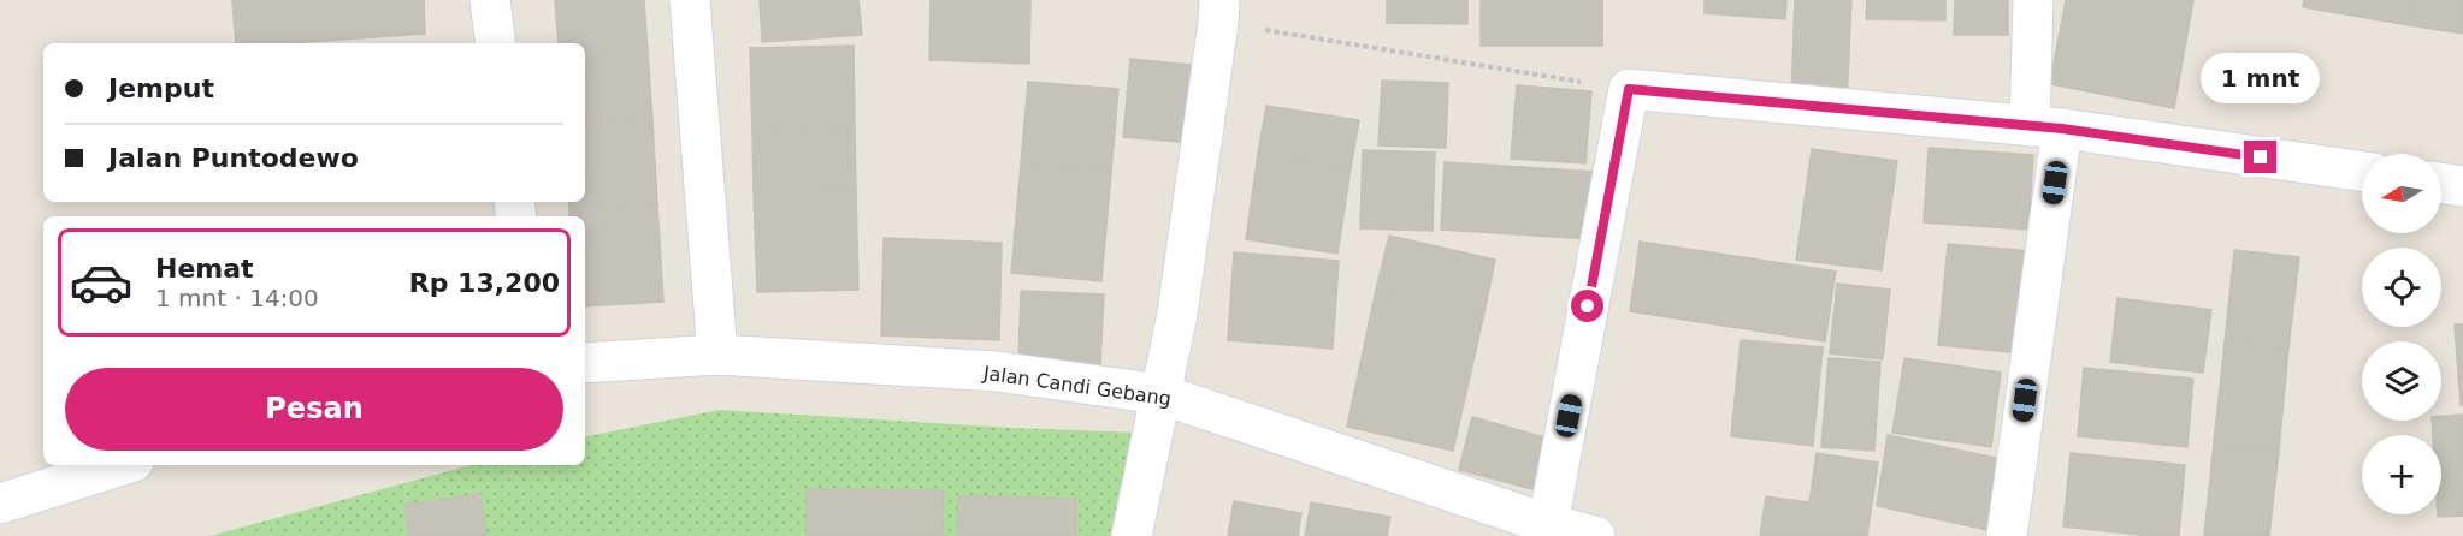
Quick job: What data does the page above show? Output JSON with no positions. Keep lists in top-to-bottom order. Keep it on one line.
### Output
{"streets":{"street":["Jalan Candi Gebang"]},"north":"left","page":{"banner":["Jemput","Jalan Puntodewo"],"bubble":"1 mnt","map_buttons":"+","list":[{"name":"Hemat","note":"1 mnt · 14:00","value":"Rp 13,200"}],"buttons":"Pesan"}}
